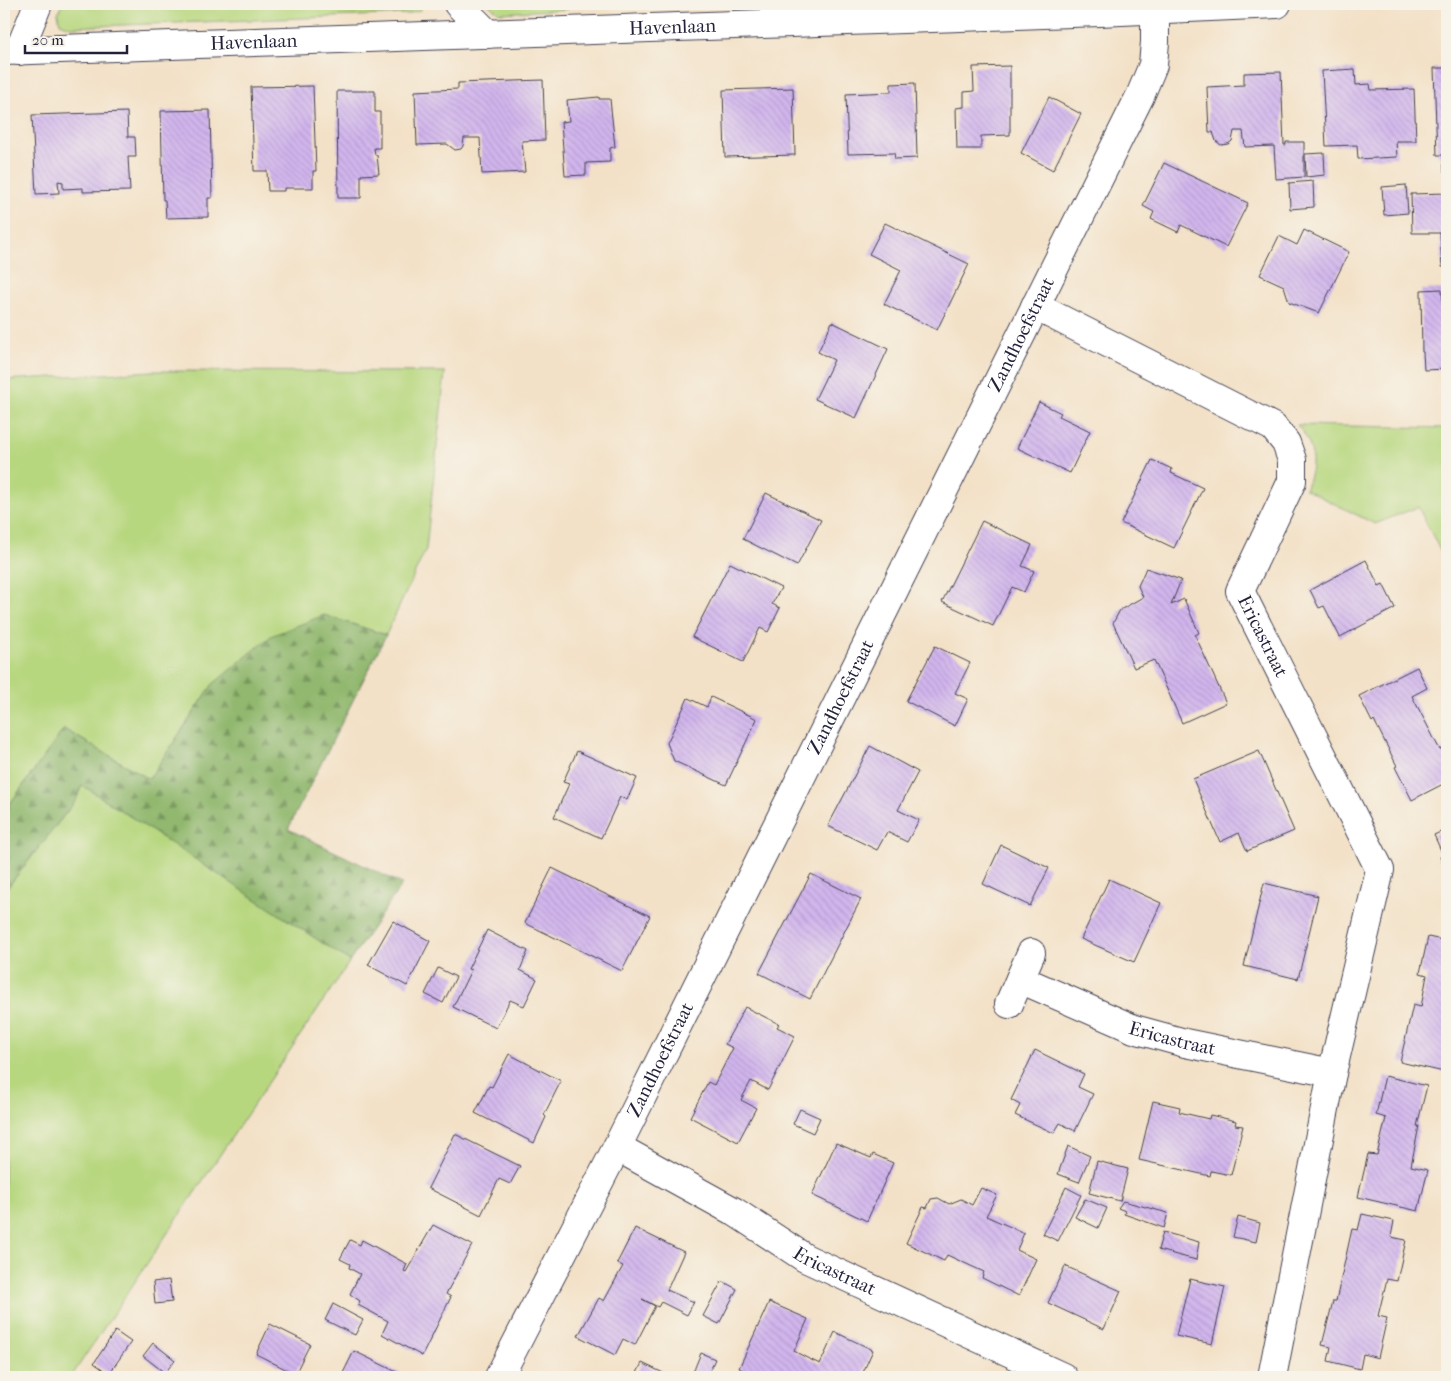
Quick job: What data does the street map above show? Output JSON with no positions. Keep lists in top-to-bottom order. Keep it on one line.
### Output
{"streets":{"street":["Havenlaan","Zandhoefstraat","Ericastraat"]},"crossings":[["Havenlaan","Zandhoefstraat"],["Zandhoefstraat","Ericastraat"]],"scale_bar":"20 m"}
